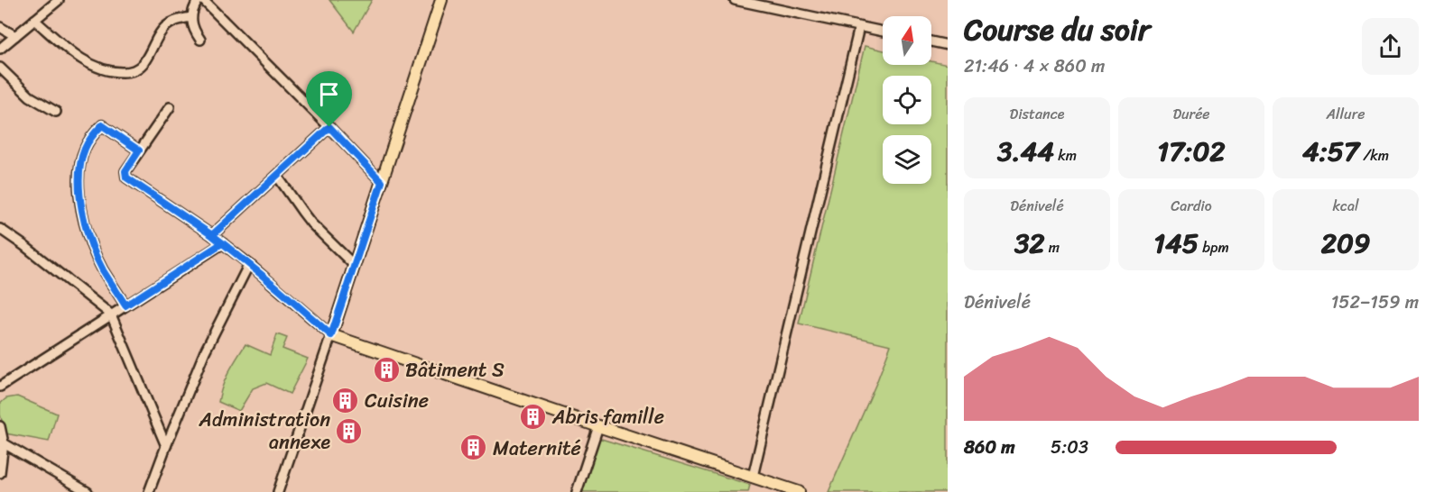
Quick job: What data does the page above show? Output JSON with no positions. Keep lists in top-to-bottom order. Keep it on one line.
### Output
{"places":{"building":["Bâtiment S","Cuisine","Abris famille","Administration annexe","Maternité"]},"north":"top","page":{"heading":["Course du soir","21:46 · 4 × 860 m"],"stats":[["Distance","3.44 km"],["Durée","17:02"],["Allure","4:57 /km"],["Dénivelé","32 m"],["Cardio","145 bpm"],["kcal","209"]],"chart":["Dénivelé","152–159 m"],"list":[{"name":"860 m","note":"5:03"}]}}
